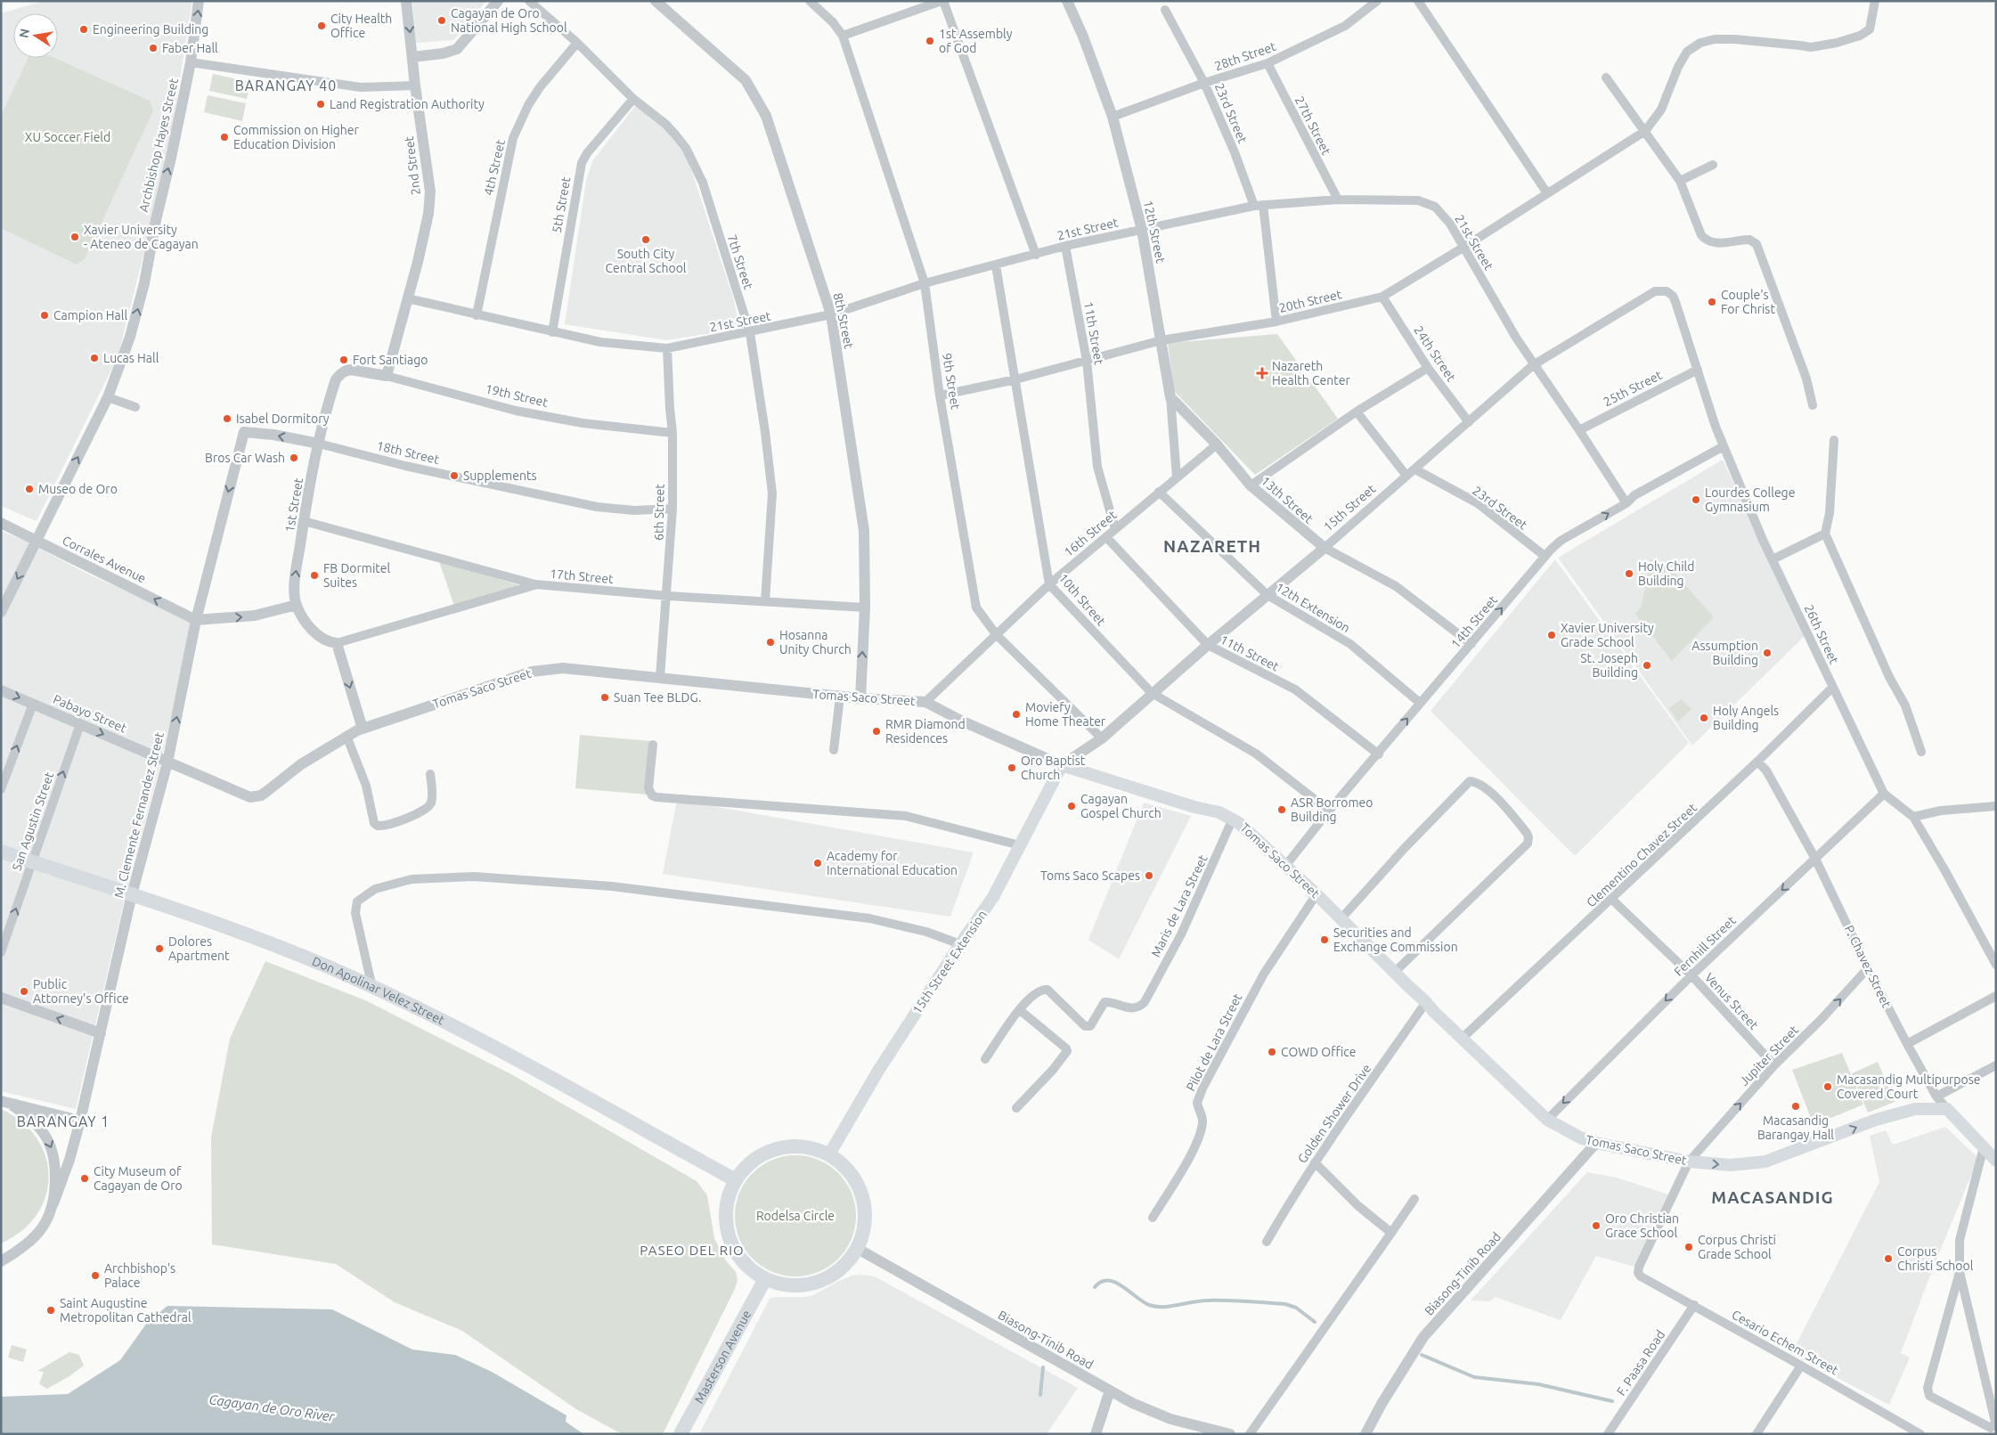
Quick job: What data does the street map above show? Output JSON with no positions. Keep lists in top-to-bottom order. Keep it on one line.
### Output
{"streets":{"main road":["Tomas Saco Street","15th Street Extension","P. Chavez Street","Don Apolinar Velez Street","Masterson Avenue"],"street":["28th Street","23rd Street","27th Street","Archbishop Hayes Street","2nd Street","4th Street","5th Street","21st Street","12th Street","7th Street","20th Street","8th Street","11th Street","24th Street","9th Street","25th Street","19th Street","18th Street","13th Street","1st Street","15th Street","6th Street","16th Street","Corrales Avenue","17th Street","10th Street","12th Extension","14th Street","26th Street","Pabayo Street","M. Clemente Fernandez Street","San Agustin Street","Clementino Chavez Street","Maris de Lara Street","Fernhill Street","Venus Street","Pilot de Lara Street","Jupiter Street","Golden Shower Drive","Biasong-Tinib Road","Cesario Echem Street","F. Paasa Road"]},"crossings":[["28th Street","23rd Street"],["28th Street","27th Street"],["28th Street","12th Street"],["23rd Street","21st Street"],["23rd Street","20th Street"],["23rd Street","15th Street"],["23rd Street","14th Street"],["27th Street","21st Street"],["Archbishop Hayes Street","Corrales Avenue"],["2nd Street","21st Street"],["2nd Street","19th Street"],["4th Street","21st Street"],["4th Street","7th Street"],["5th Street","21st Street"],["5th Street","7th Street"],["21st Street","12th Street"],["21st Street","7th Street"],["21st Street","20th Street"],["21st Street","8th Street"],["21st Street","11th Street"],["21st Street","9th Street"],["21st Street","25th Street"],["21st Street","15th Street"],["21st Street","6th Street"],["21st Street","10th Street"],["21st Street","14th Street"],["12th Street","20th Street"],["12th Street","13th Street"],["12th Street","16th Street"],["7th Street","17th Street"],["20th Street","11th Street"],["20th Street","24th Street"],["20th Street","9th Street"],["20th Street","10th Street"],["8th Street","17th Street"],["8th Street","Tomas Saco Street"],["11th Street","15th Street"],["11th Street","16th Street"],["11th Street","14th Street"],["24th Street","15th Street"],["9th Street","15th Street"],["9th Street","16th Street"],["25th Street","26th Street"],["19th Street","1st Street"],["19th Street","6th Street"],["18th Street","1st Street"],["18th Street","6th Street"],["18th Street","M. Clemente Fernandez Street"],["13th Street","15th Street"],["13th Street","16th Street"],["13th Street","14th Street"],["1st Street","17th Street"],["15th Street","10th Street"],["15th Street","12th Extension"],["15th Street","26th Street"],["15th Street","Tomas Saco Street"],["15th Street","15th Street Extension"],["6th Street","17th Street"],["6th Street","Tomas Saco Street"],["16th Street","10th Street"],["16th Street","12th Extension"],["16th Street","Tomas Saco Street"],["Corrales Avenue","M. Clemente Fernandez Street"],["10th Street","14th Street"],["12th Extension","14th Street"],["14th Street","26th Street"],["14th Street","Tomas Saco Street"],["26th Street","Clementino Chavez Street"],["26th Street","Fernhill Street"],["Tomas Saco Street","Pabayo Street"],["Tomas Saco Street","M. Clemente Fernandez Street"],["Tomas Saco Street","Clementino Chavez Street"],["Tomas Saco Street","Maris de Lara Street"],["Tomas Saco Street","Fernhill Street"],["Tomas Saco Street","15th Street Extension"],["Tomas Saco Street","P. Chavez Street"],["Tomas Saco Street","Pilot de Lara Street"],["Tomas Saco Street","Jupiter Street"],["Tomas Saco Street","Golden Shower Drive"],["Tomas Saco Street","Biasong-Tinib Road"],["Pabayo Street","M. Clemente Fernandez Street"],["Pabayo Street","San Agustin Street"],["M. Clemente Fernandez Street","Don Apolinar Velez Street"],["San Agustin Street","Don Apolinar Velez Street"],["Clementino Chavez Street","P. Chavez Street"],["Clementino Chavez Street","Venus Street"],["Fernhill Street","P. Chavez Street"],["Fernhill Street","Venus Street"],["15th Street Extension","Don Apolinar Velez Street"],["15th Street Extension","Biasong-Tinib Road"],["15th Street Extension","Masterson Avenue"],["P. Chavez Street","Jupiter Street"],["Don Apolinar Velez Street","Biasong-Tinib Road"],["Don Apolinar Velez Street","Masterson Avenue"],["Venus Street","Jupiter Street"],["Jupiter Street","Cesario Echem Street"],["Biasong-Tinib Road","Masterson Avenue"],["Cesario Echem Street","F. Paasa Road"]],"one_way":["Corrales Avenue","14th Street","Pabayo Street","Fernhill Street","Jupiter Street"],"districts":["BARANGAY 40","NAZARETH","BARANGAY 1","MACASANDIG","PASEO DEL RIO"],"water":["Cagayan de Oro River"],"parks":["XU Soccer Field","Rodelsa Circle"],"places":{"other":["Cagayan de Oro National High School","City Health Office","Engineering Building","1st Assembly of God","Faber Hall","Land Registration Authority","Commission on Higher Education Division","Xavier University - Ateneo de Cagayan","South City Central School","Couple's For Christ","Campion Hall","Lucas Hall","Fort Santiago","Isabel Dormitory","Bros Car Wash","Supplements","Museo de Oro","Lourdes College Gymnasium","Holy Child Building","FB Dormitel Suites","Xavier University Grade School","Hosanna Unity Church","Assumption Building","St. Joseph Building","Suan Tee BLDG.","Moviefy Home Theater","Holy Angels Building","RMR Diamond Residences","Oro Baptist Church","Cagayan Gospel Church","ASR Borromeo Building","Academy for International Education","Toms Saco Scapes","Securities and Exchange Commission","Dolores Apartment","Public Attorney's Office","COWD Office","Macasandig Multipurpose Covered Court","Macasandig Barangay Hall","City Museum of Cagayan de Oro","Oro Christian Grace School","Corpus Christi Grade School","Corpus Christi School","Archbishop's Palace","Saint Augustine Metropolitan Cathedral"],"health":["Nazareth Health Center"]},"north":"left"}
